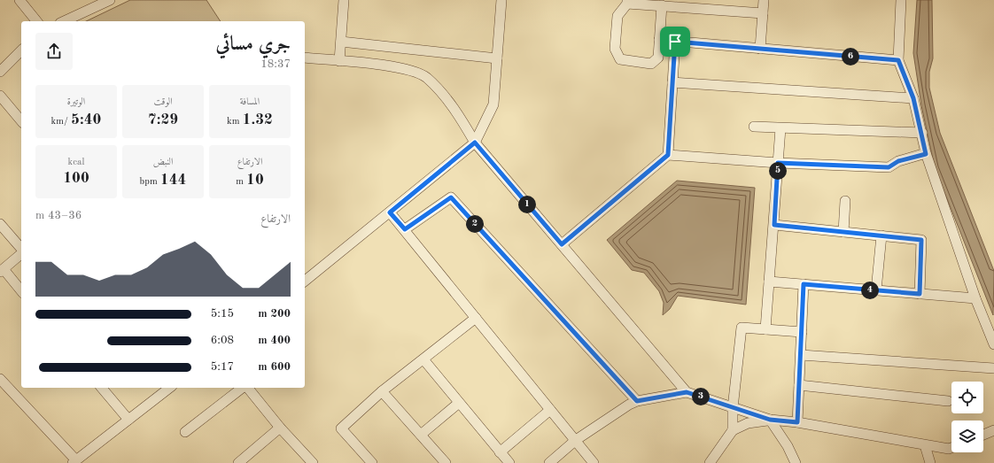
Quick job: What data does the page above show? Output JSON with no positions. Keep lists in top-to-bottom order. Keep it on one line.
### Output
{"page":{"heading":["جري مسائي","18:37"],"pins":["6","5","1","2","4","3"],"stats":[["المسافة","1.32 km"],["الوقت","7:29"],["الوتيرة","5:40 /km"],["الارتفاع","10 m"],["النبض","144 bpm"],["kcal","100"]],"chart":["الارتفاع","36–43 m"],"list":[{"name":"200 m","note":"5:15"},{"name":"400 m","note":"6:08"},{"name":"600 m","note":"5:17"}]}}
